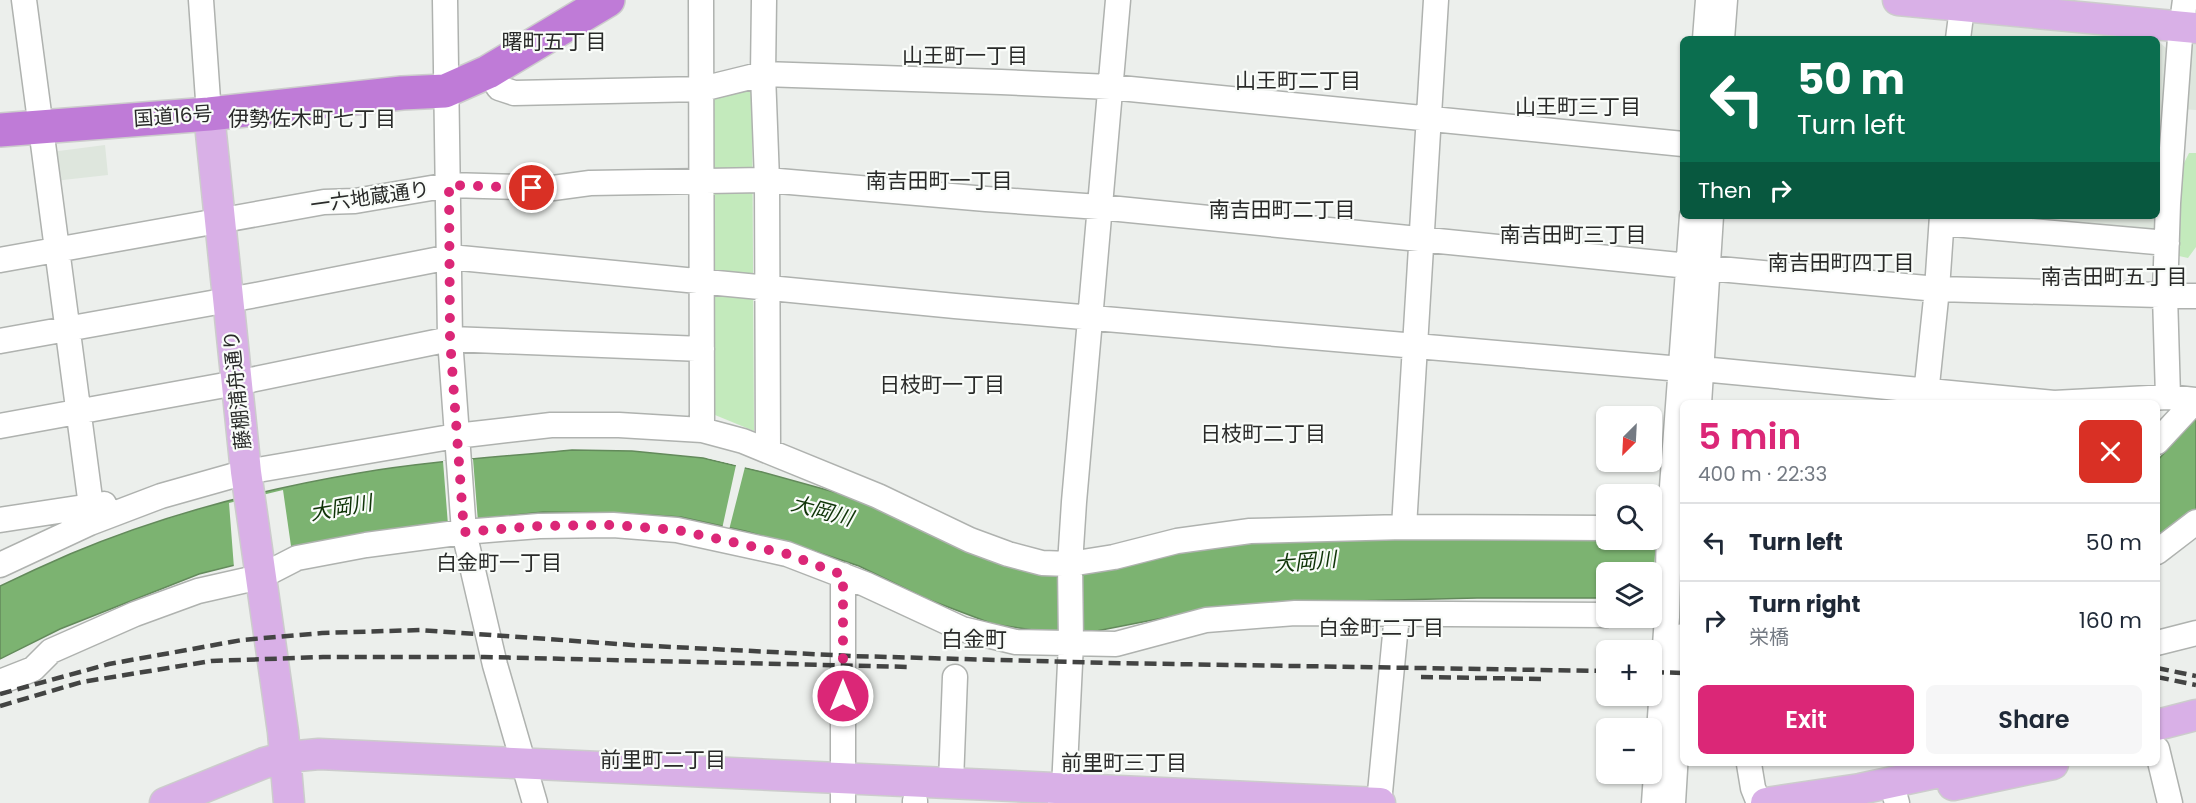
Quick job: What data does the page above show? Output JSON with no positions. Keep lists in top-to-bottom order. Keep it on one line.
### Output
{"streets":{"highway":["国道16号"],"main road":["藤棚浦舟通り"],"street":["一六地蔵通り"]},"crossings":[["国道16号","藤棚浦舟通り"],["一六地蔵通り","藤棚浦舟通り"]],"districts":["曙町五丁目","山王町一丁目","山王町二丁目","山王町三丁目","伊勢佐木町七丁目","南吉田町一丁目","南吉田町二丁目","南吉田町三丁目","南吉田町四丁目","南吉田町五丁目","日枝町一丁目","日枝町二丁目","白金町一丁目","白金町二丁目","白金町","前里町二丁目","前里町三丁目"],"water":["大岡川"],"north":"bottom left","page":{"turn":["50 m","Turn left"],"then":"Then","heading":["5 min","400 m · 22:33"],"map_buttons":["+","−"],"list":[{"name":"Turn left","value":"50 m"},{"name":"Turn right","note":"栄橋","value":"160 m"}],"buttons":["Exit","Share"]}}
